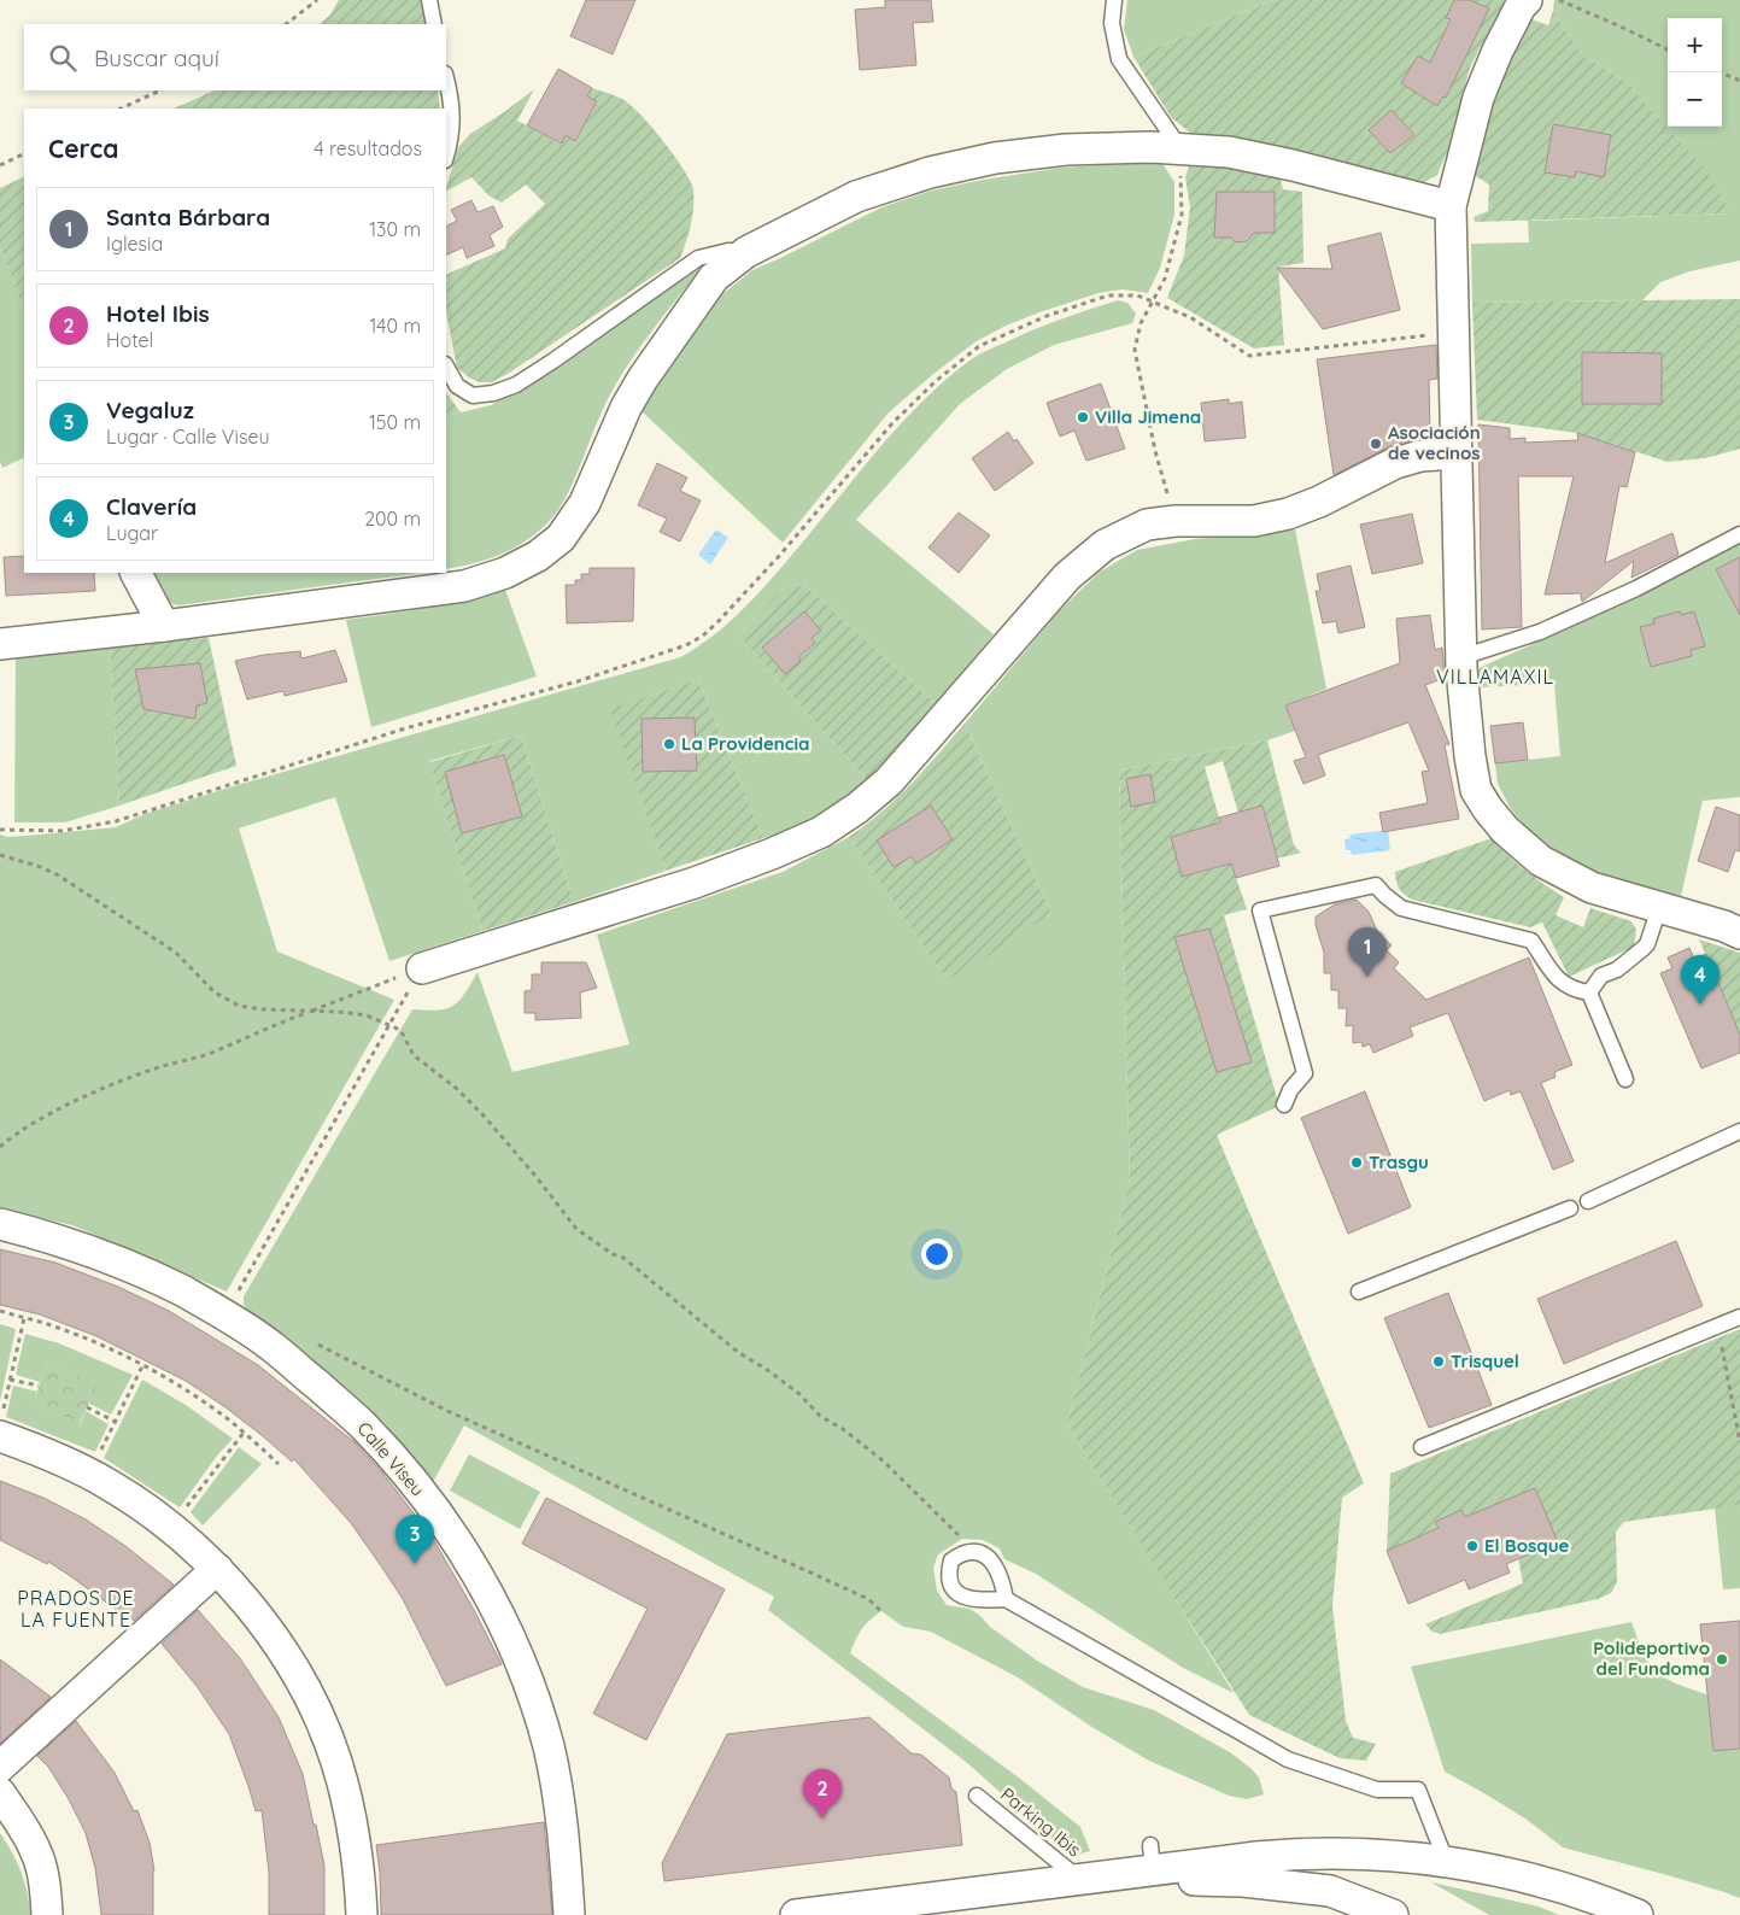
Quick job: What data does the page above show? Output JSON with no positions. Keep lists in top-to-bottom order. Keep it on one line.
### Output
{"streets":{"street":["Calle Viseu"],"lane":["Parking Ibis"]},"districts":["VILLAMAXIL","PRADOS DE LA FUENTE"],"places":["Villa Jimena","Asociación de vecinos","La Providencia","Trasgu","Trisquel","El Bosque","Polideportivo del Fundoma"],"page":{"map_buttons":["+","−"],"search":"Buscar aquí","heading":["Cerca","4 resultados"],"list":[{"mark":"1","name":"Santa Bárbara","note":"Iglesia","value":"130 m"},{"mark":"2","name":"Hotel Ibis","note":"Hotel","value":"140 m"},{"mark":"3","name":"Vegaluz","note":"Lugar · Calle Viseu","value":"150 m"},{"mark":"4","name":"Clavería","note":"Lugar","value":"200 m"}],"pins":["1","4","3","2"]}}
